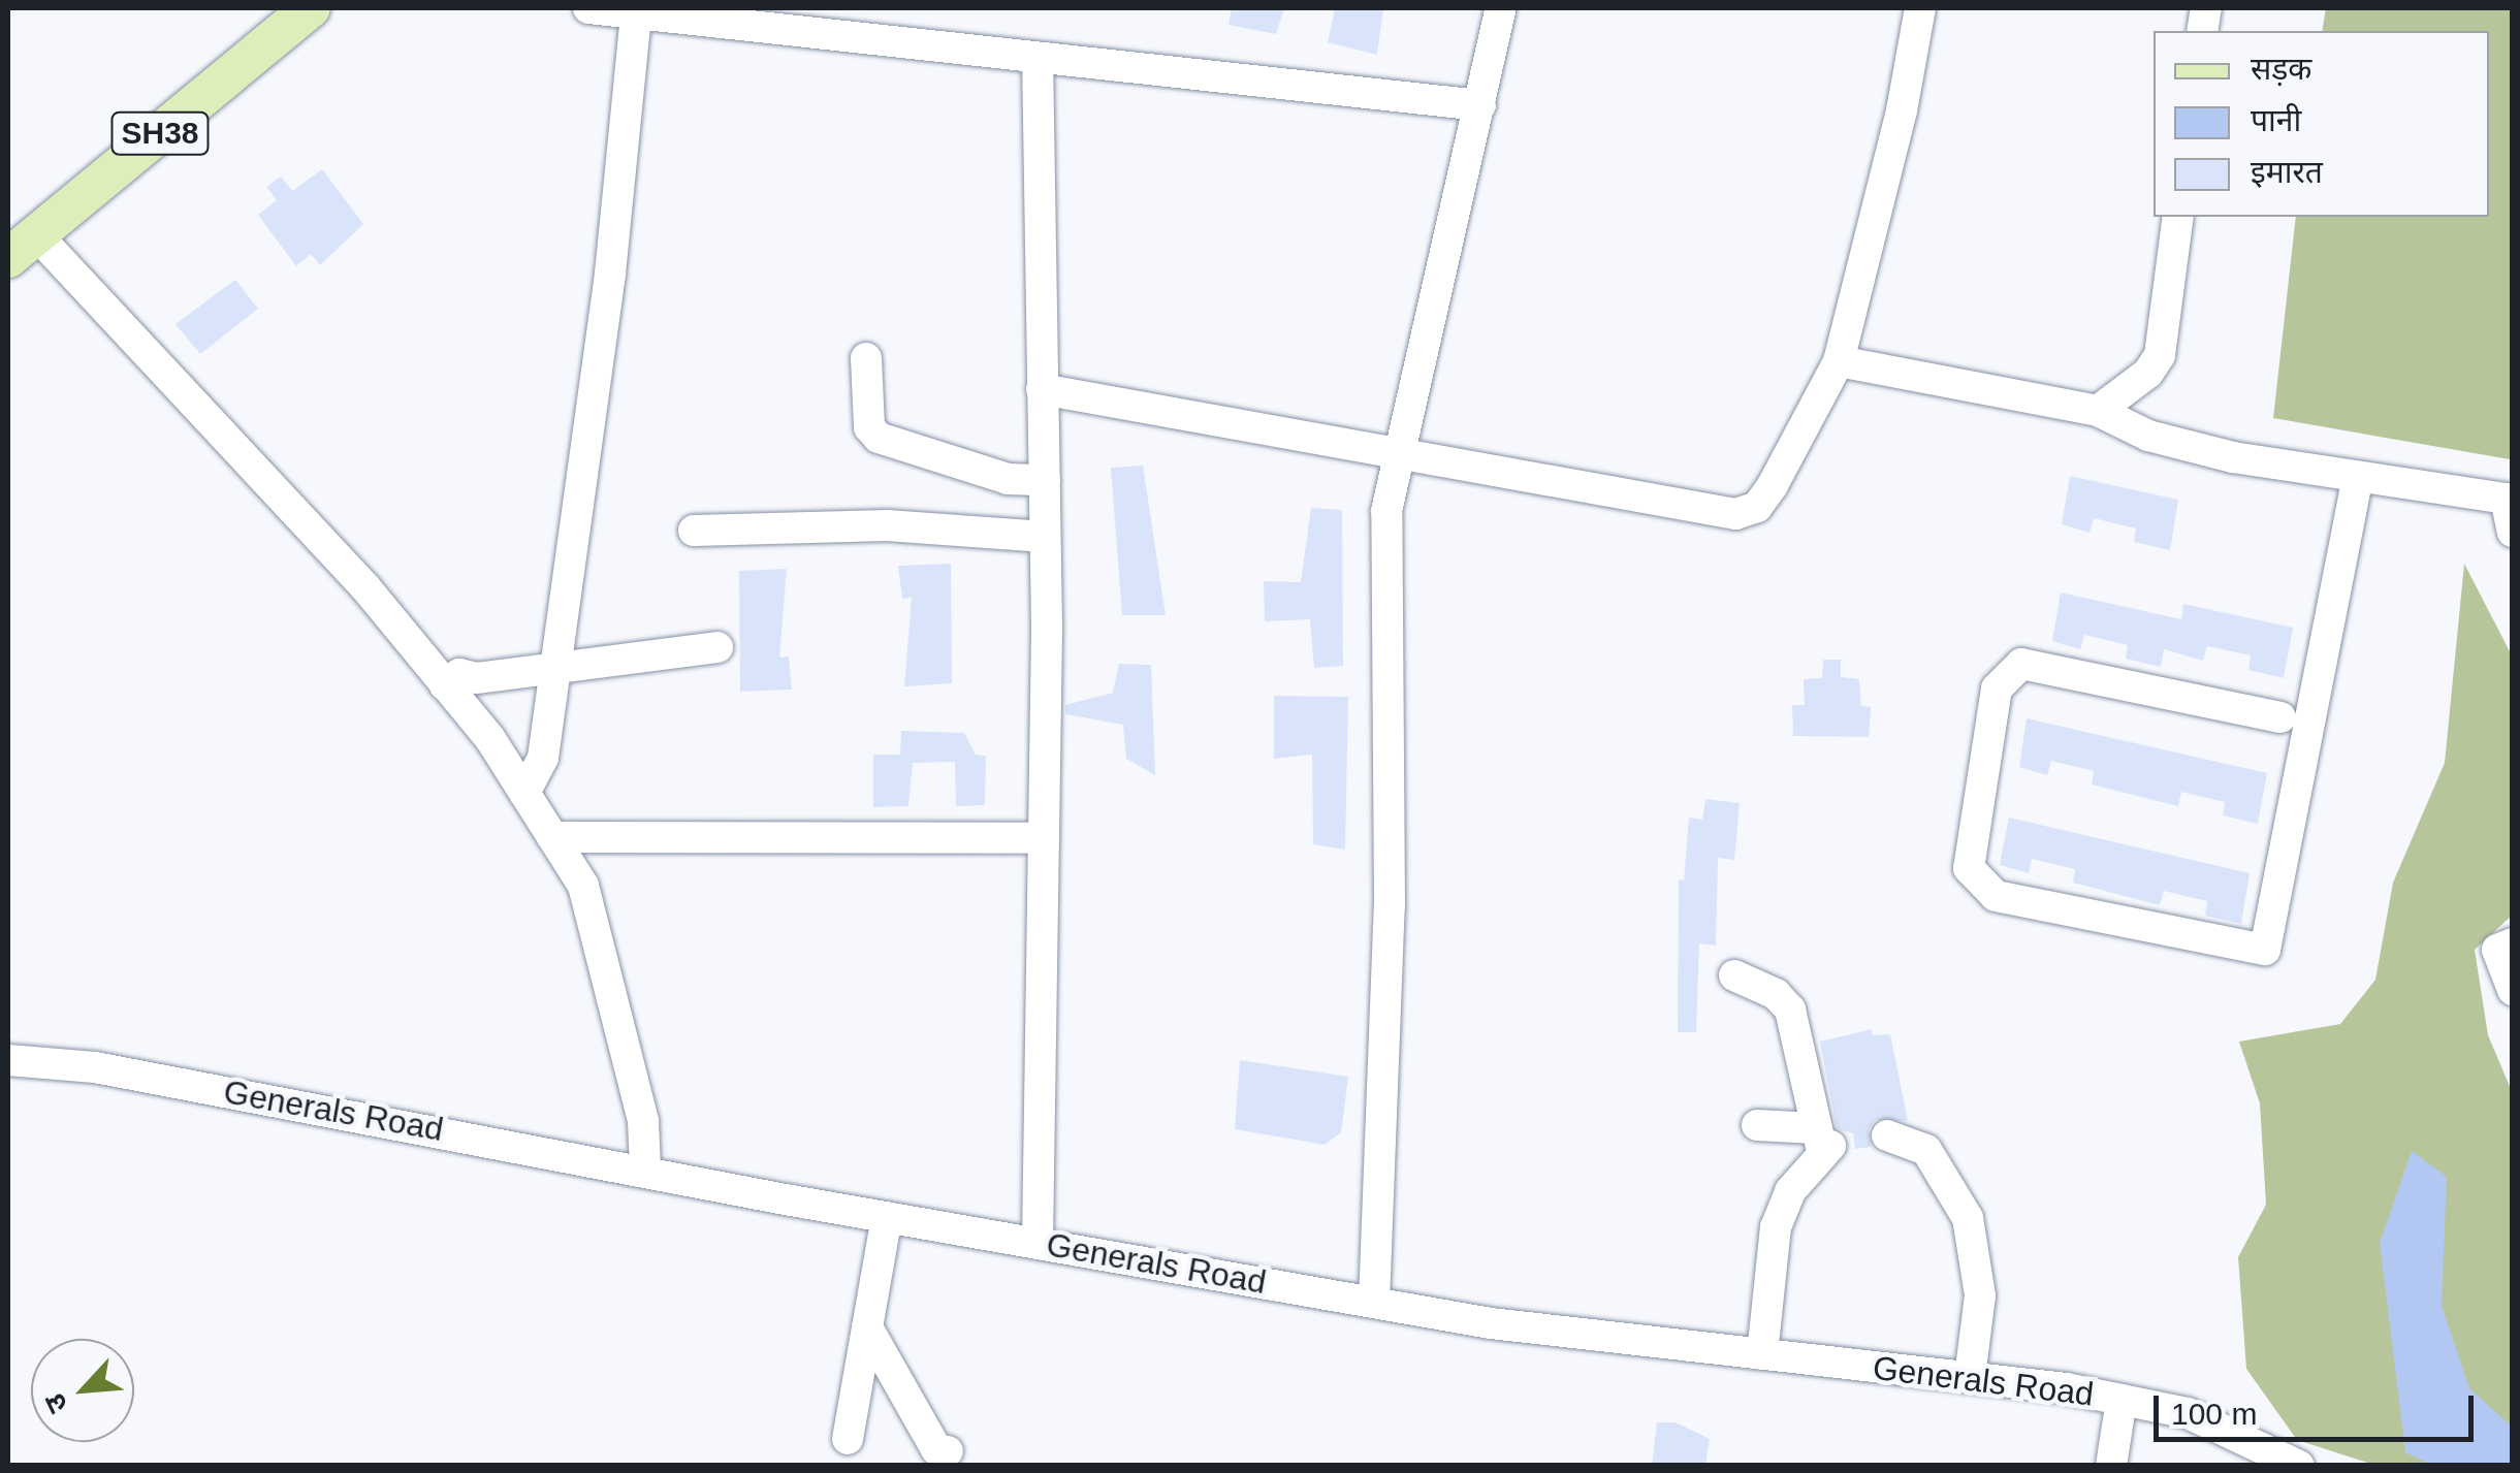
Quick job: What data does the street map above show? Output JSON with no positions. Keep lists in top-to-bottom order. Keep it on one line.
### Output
{"streets":{"main road":["SH38"],"street":["Generals Road"]},"legend":["सड़क","पानी","इमारत"],"scale_bar":"100 m","north":"bottom left"}
